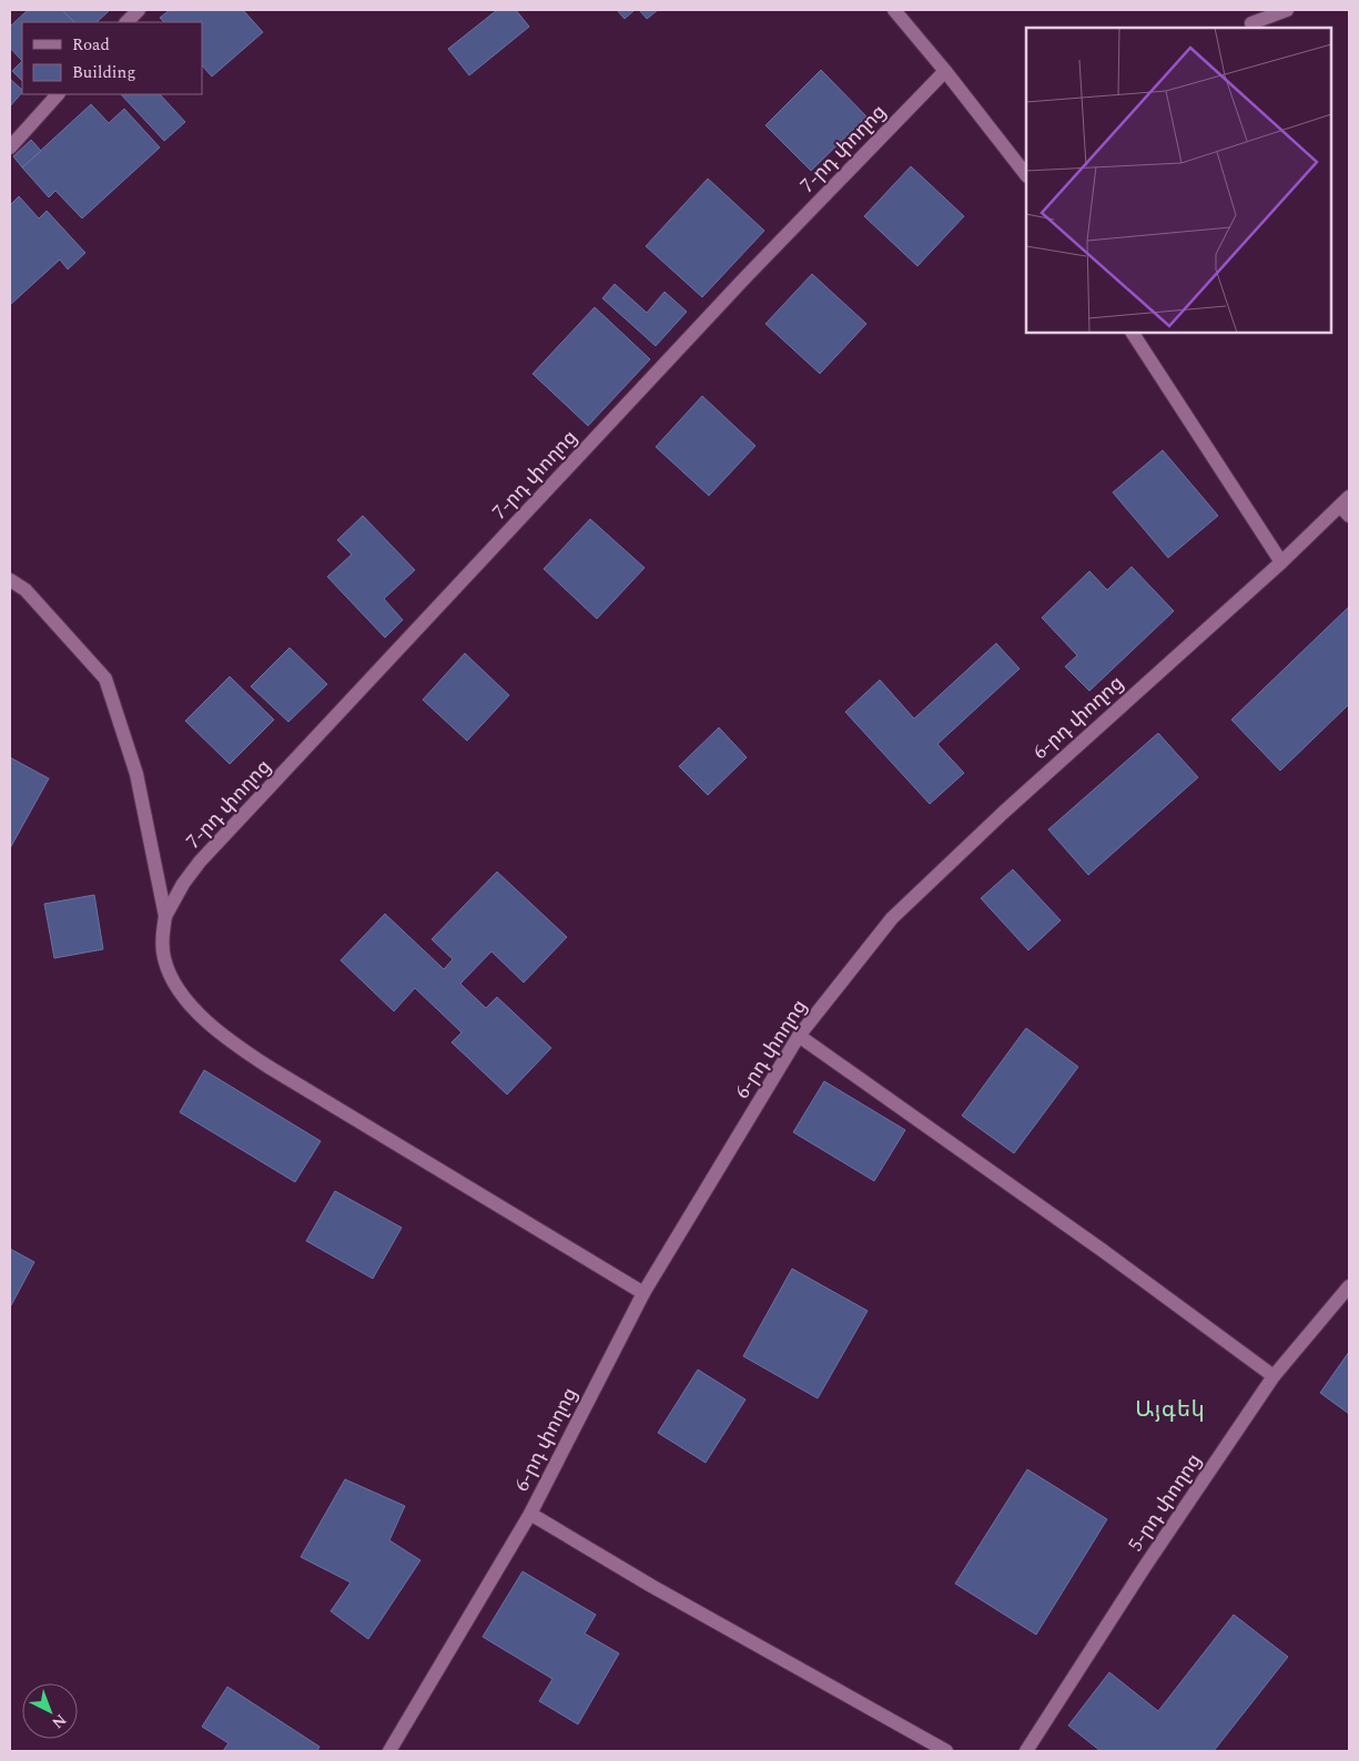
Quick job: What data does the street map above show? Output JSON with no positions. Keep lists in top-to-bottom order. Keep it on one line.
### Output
{"streets":{"street":["7-րդ փողոց","6-րդ փողոց","5-րդ փողոց"]},"districts":["Այգեկ"],"legend":["Road","Building"],"north":"bottom right"}
